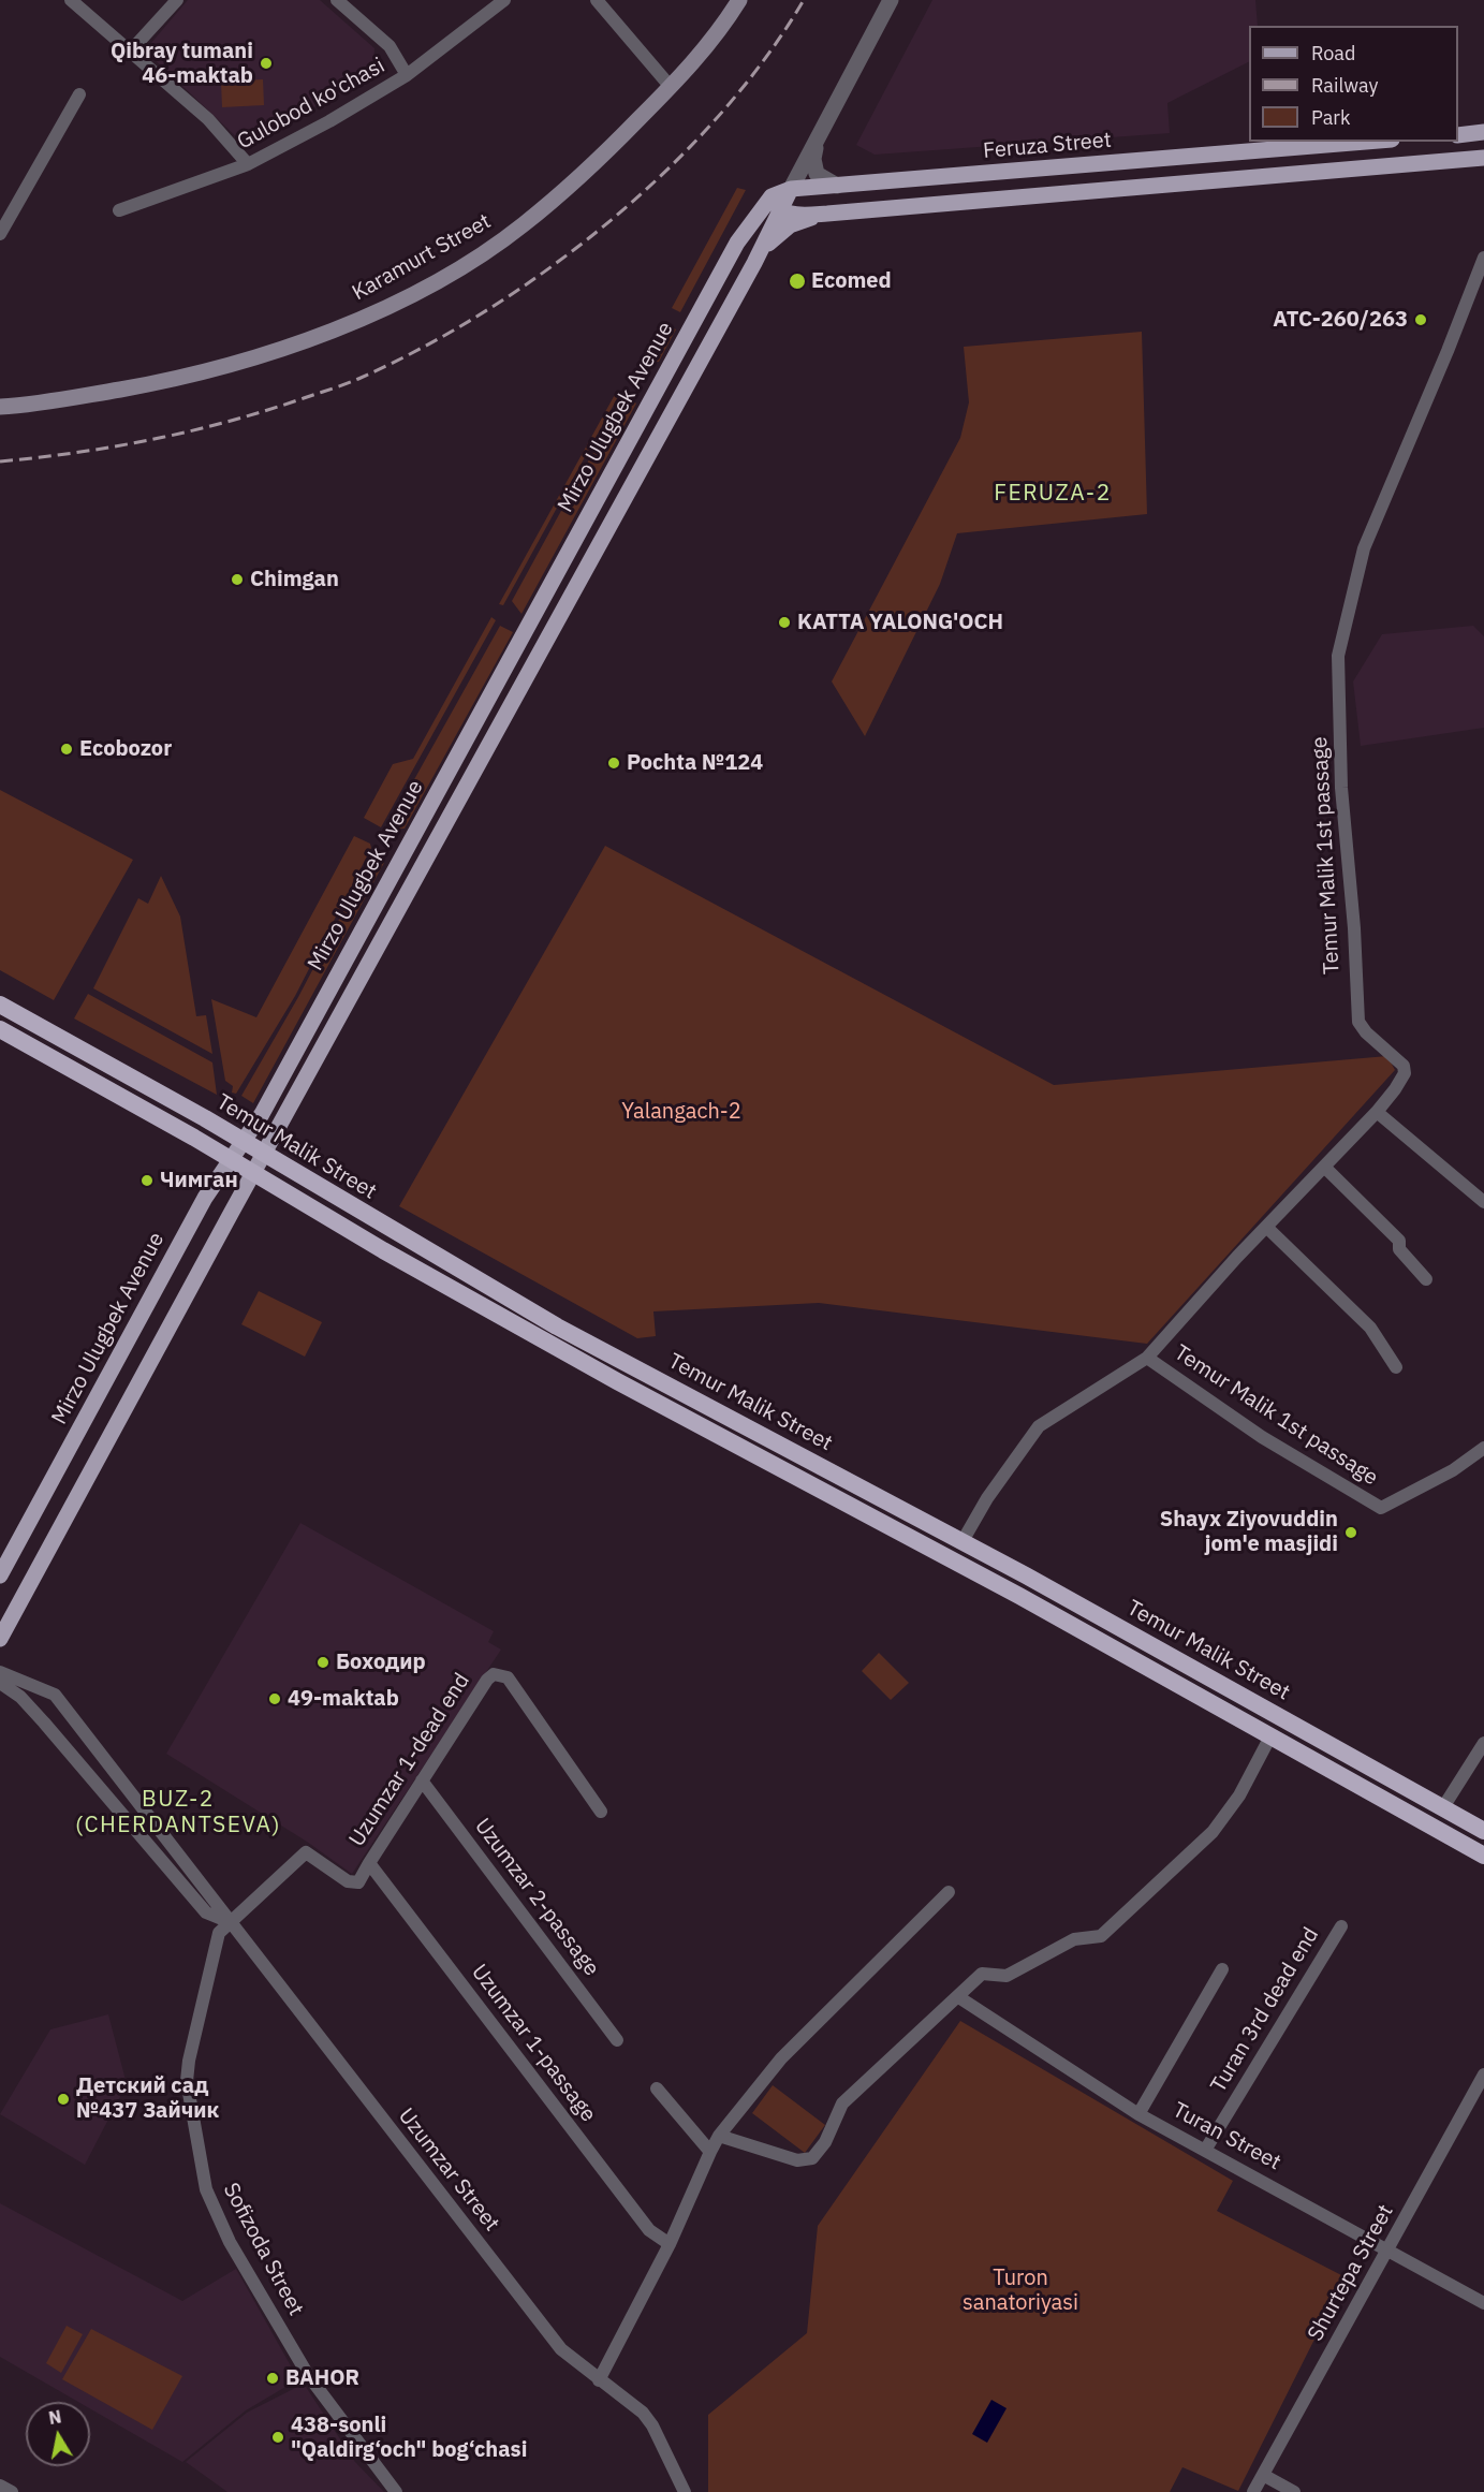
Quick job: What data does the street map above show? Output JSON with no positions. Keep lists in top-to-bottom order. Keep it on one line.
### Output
{"streets":{"highway":["Temur Malik Street"],"main road":["Feruza Street","Karamurt Street","Mirzo Ulugbek Avenue"],"street":["Gulobod ko'chasi","Temur Malik 1st passage","Uzumzаr 1-dead end","Uzumzаr 2-passage","Turan 3rd dead end","Uzumzаr 1-passage","Turan Street","Uzumzаr Street","Sofizoda Street","Shurtepa Street"]},"crossings":[["Feruza Street","Mirzo Ulugbek Avenue"],["Mirzo Ulugbek Avenue","Temur Malik Street"],["Temur Malik 1st passage","Temur Malik Street"],["Uzumzаr 1-dead end","Uzumzаr 2-passage"],["Uzumzаr 1-dead end","Uzumzаr 1-passage"],["Uzumzаr 1-dead end","Uzumzаr Street"],["Uzumzаr 1-dead end","Sofizoda Street"],["Turan 3rd dead end","Turan Street"],["Turan Street","Shurtepa Street"],["Uzumzаr Street","Sofizoda Street"]],"districts":["FERUZA-2","BUZ-2 (CHERDANTSEVA)"],"parks":["Yalangach-2","Turon sanatoriyasi"],"places":["Qibray tumani 46-maktab","Ecomed","АТС-260/263","Chimgan","KATTA YALONG'OCH","Ecobozor","Pochta №124","Чимган","Shayx Ziyovuddin jom'e masjidi","Боходир","49-maktab","Детский сад №437 Зайчик","BAHOR","438-sonli \"Qaldirg‘och\" bog‘chasi"],"legend":["Road","Railway","Park"],"north":"top"}
